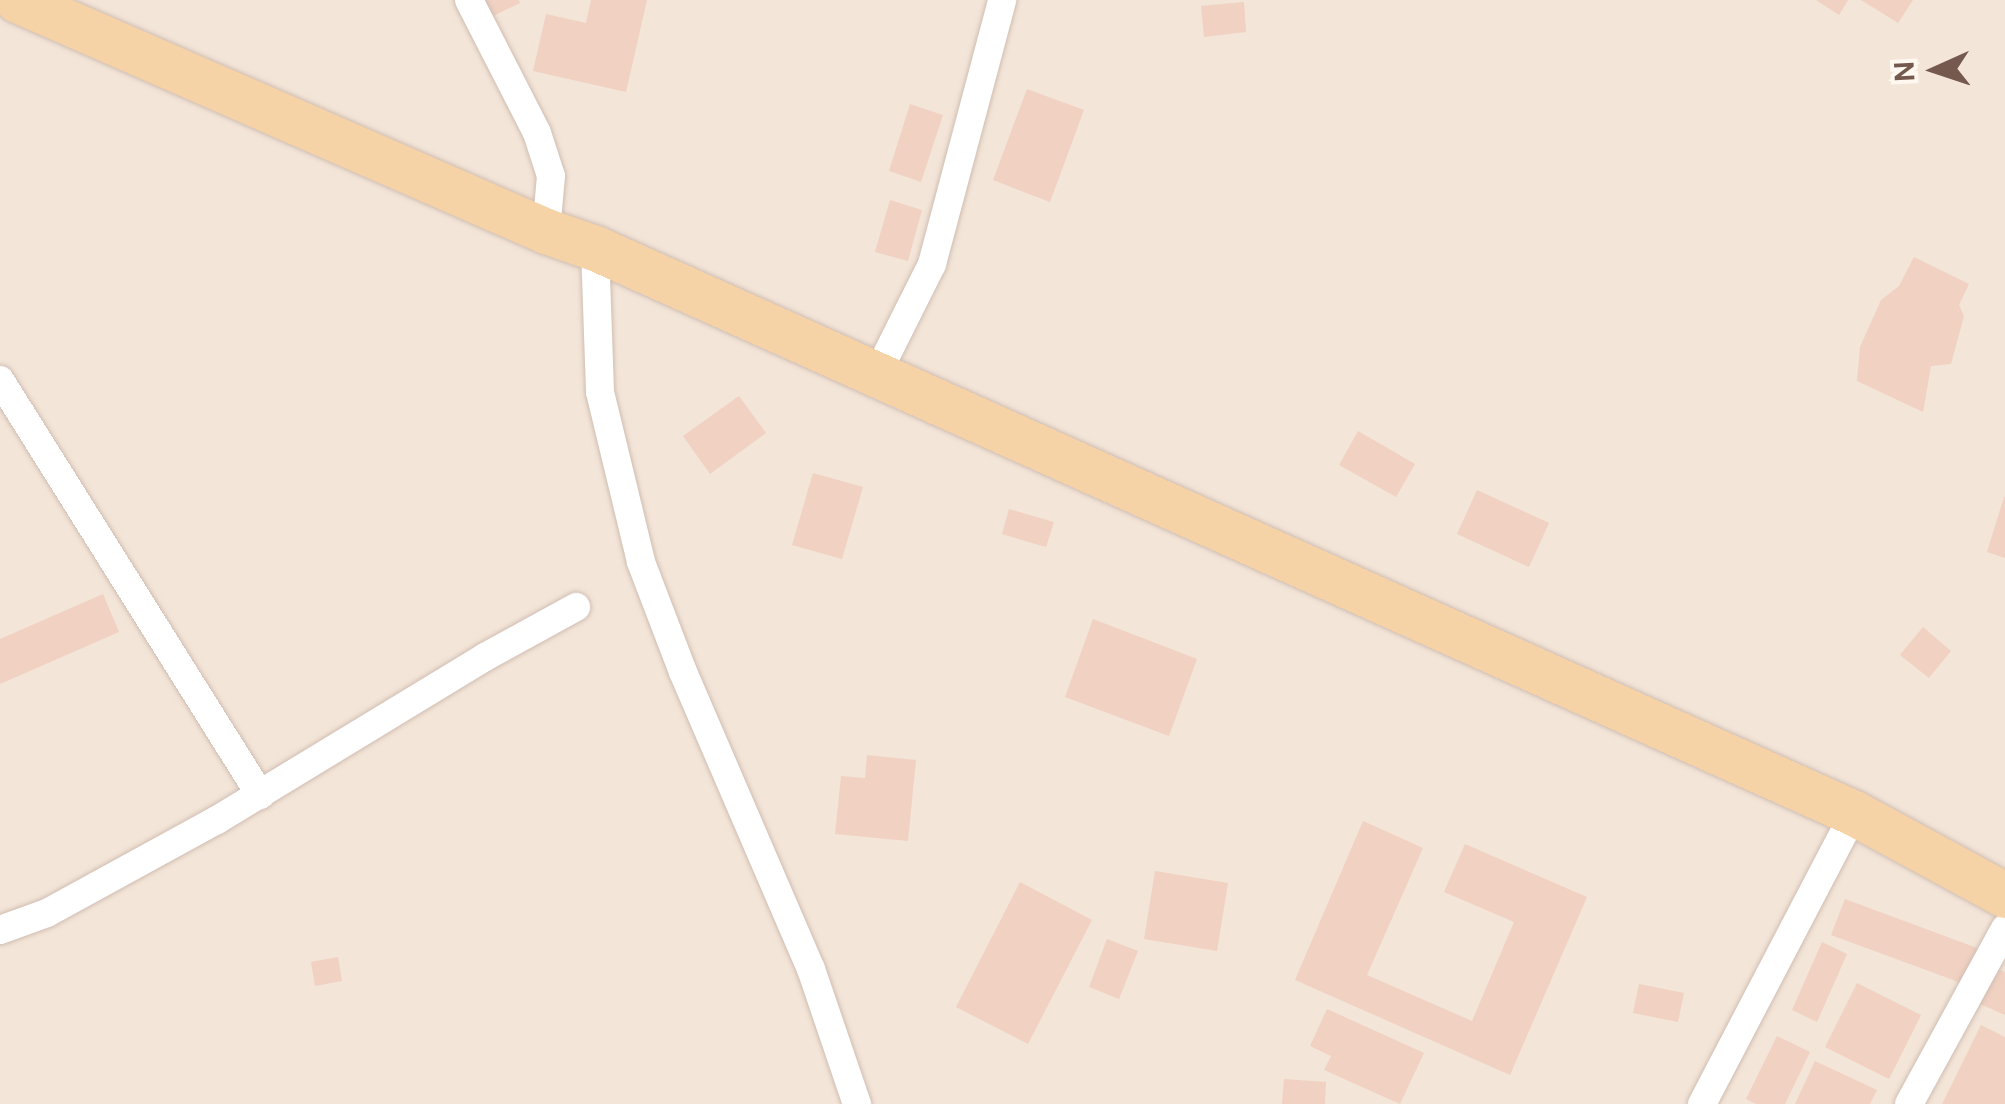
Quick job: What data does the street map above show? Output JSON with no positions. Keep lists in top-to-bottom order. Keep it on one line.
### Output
{"north":"left"}
